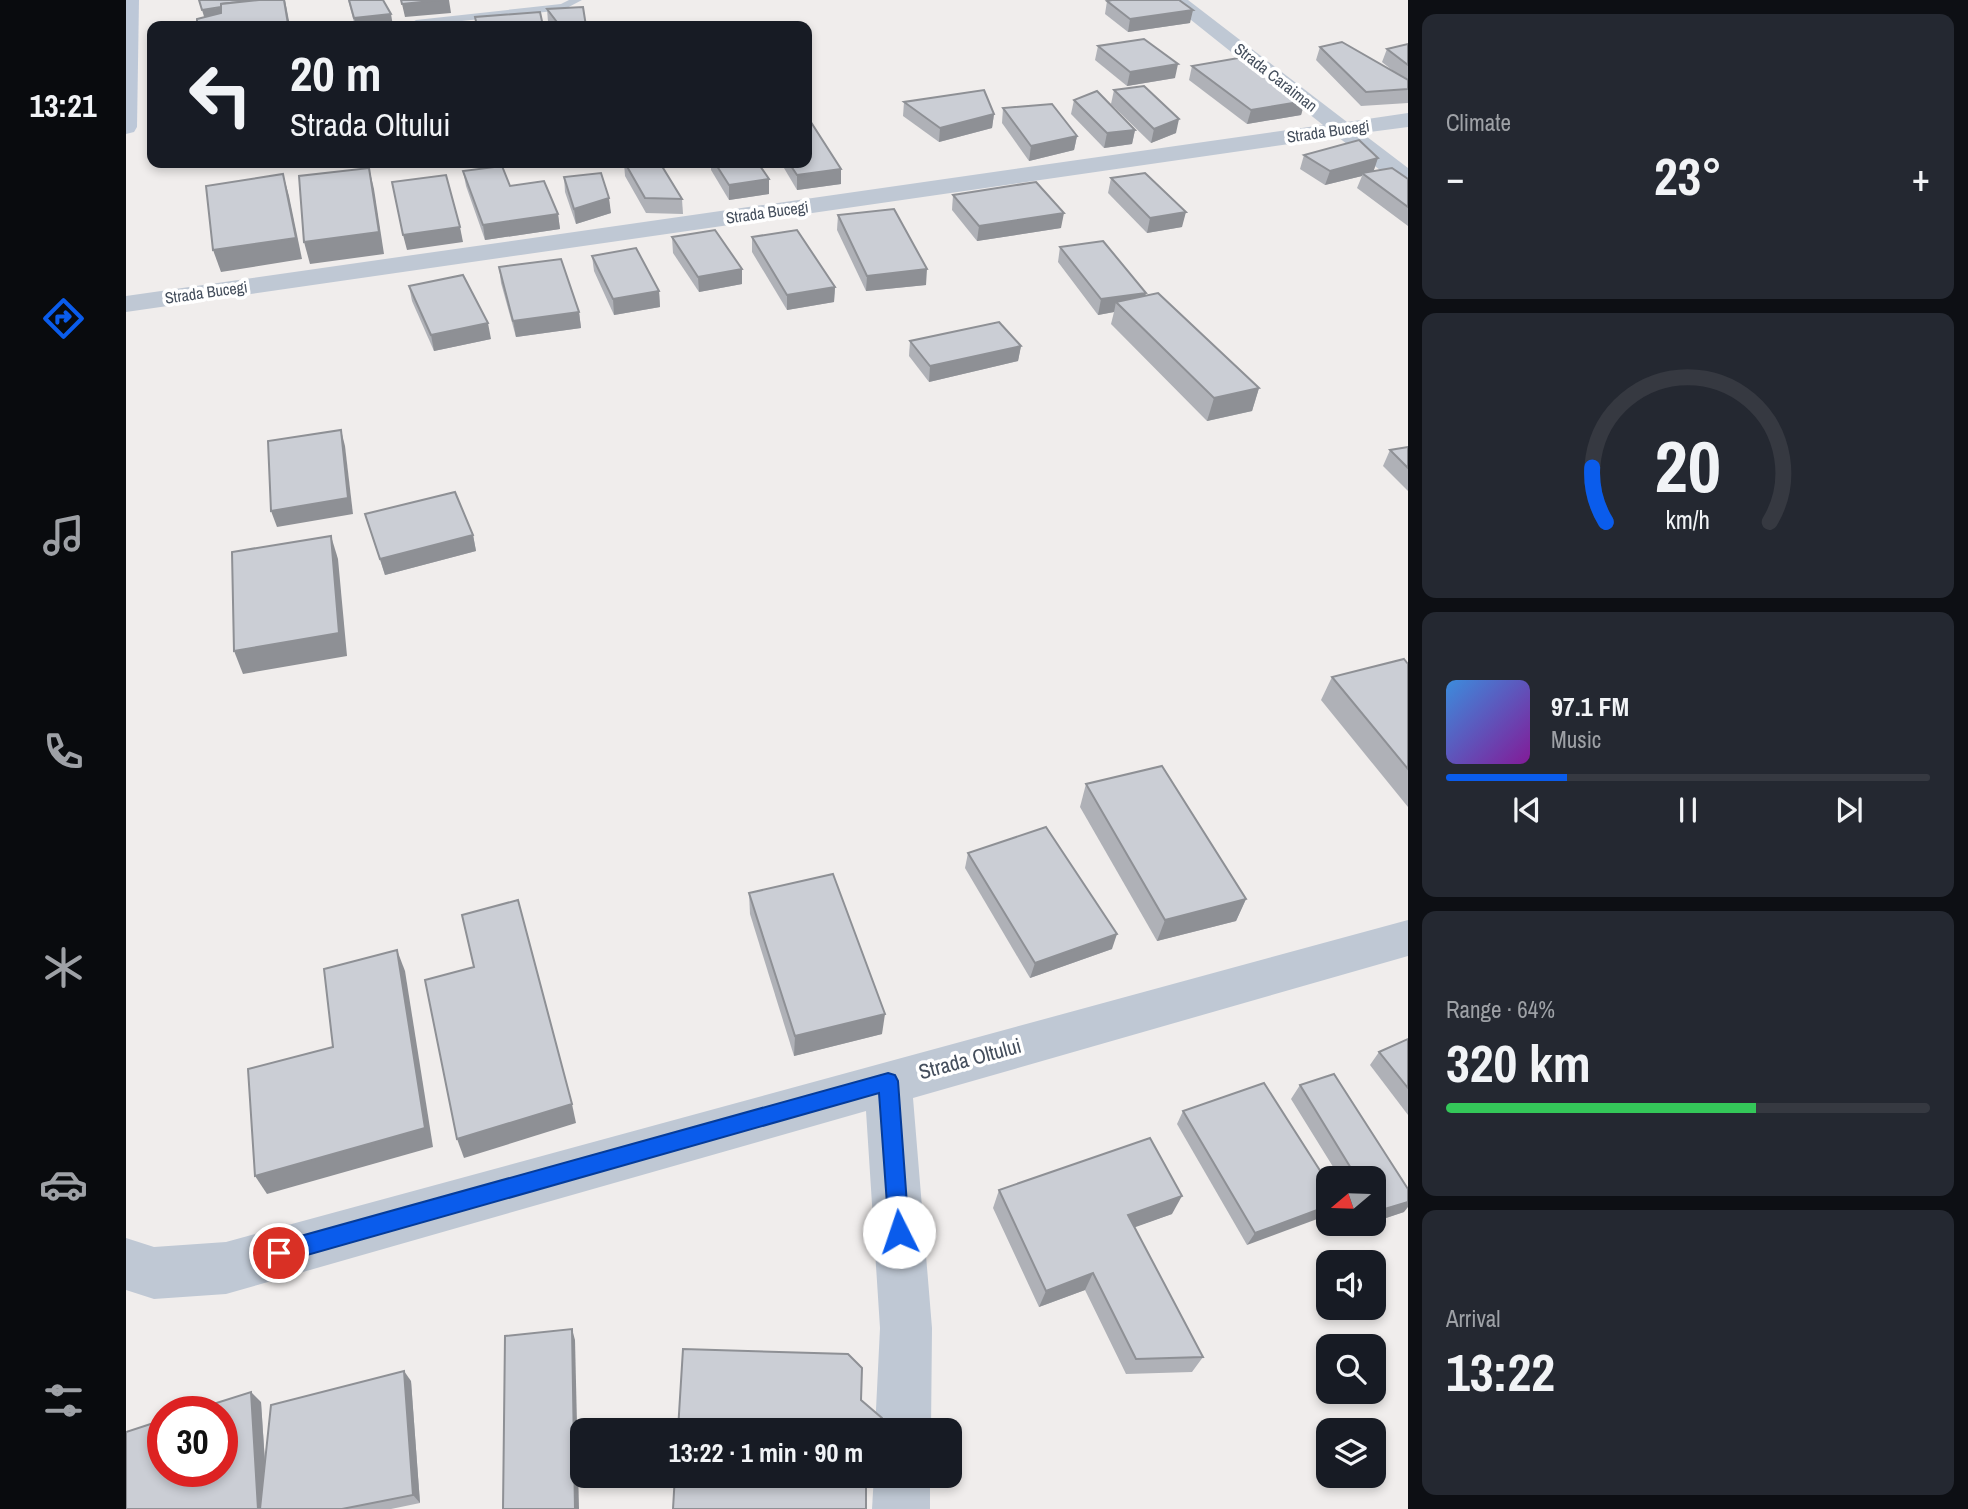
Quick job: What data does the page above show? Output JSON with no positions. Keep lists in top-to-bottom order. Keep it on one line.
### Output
{"streets":{"street":["Strada Caraiman","Strada Bucegi","Strada Oltului"]},"crossings":[["Strada Caraiman","Strada Bucegi"]],"north":"left","page":{"tabs":"13:21","tile":["Climate",["Range · 64%","320 km"],["Arrival","13:22"]],"turn":["20 m","Strada Oltului"],"heat":["−","23°","+"],"song":["97.1 FM","Music"],"limit":"30","trip":"13:22 · 1 min · 90 m","gauge":["20","km/h"]}}
